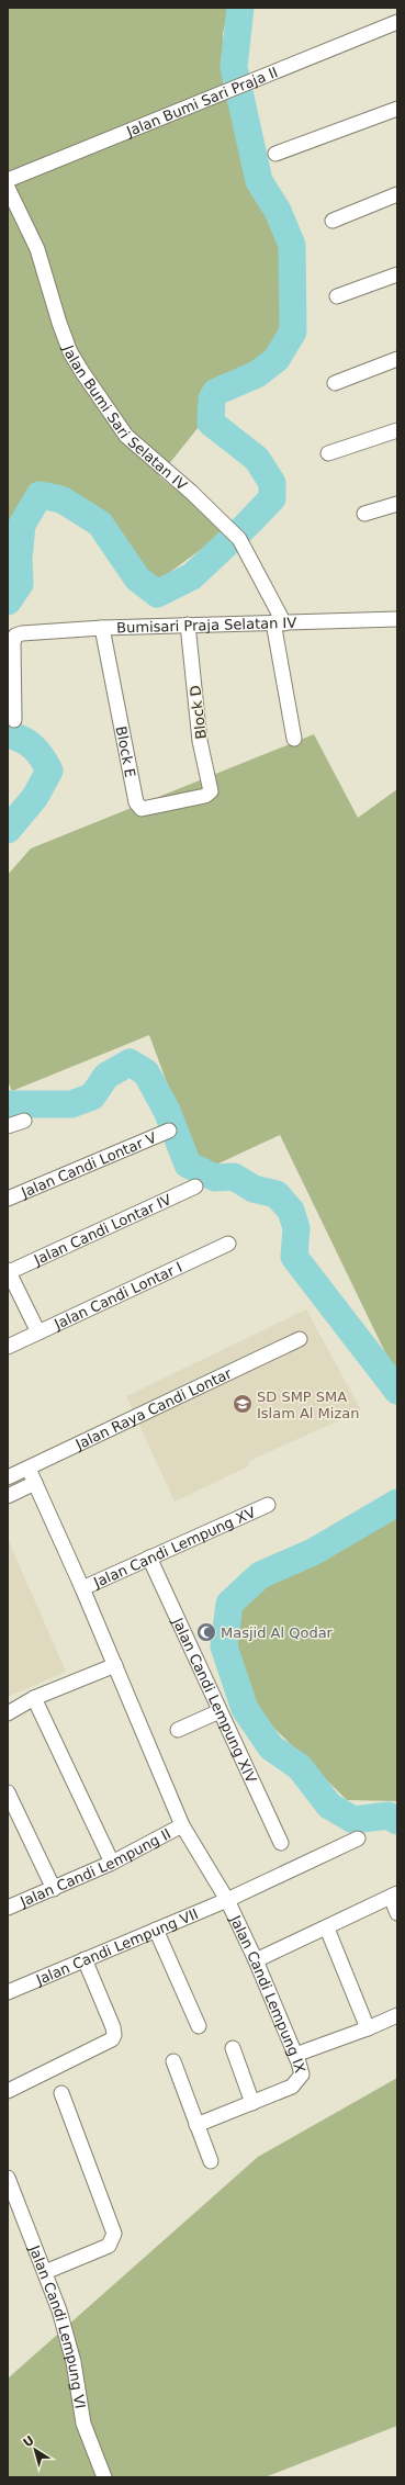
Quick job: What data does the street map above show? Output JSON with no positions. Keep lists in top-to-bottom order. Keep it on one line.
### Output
{"streets":{"street":["Jalan Bumi Sari Praja II","Jalan Bumi Sari Selatan IV","Bumisari Praja Selatan IV","Block D","Block E","Jalan Candi Lontar V","Jalan Candi Lontar IV","Jalan Candi Lontar I","Jalan Raya Candi Lontar","Jalan Candi Lempung XV","Jalan Candi Lempung XIV","Jalan Candi Lempung II","Jalan Candi Lempung VII","Jalan Candi Lempung IX","Jalan Candi Lempung VI"]},"crossings":[["Jalan Bumi Sari Selatan IV","Bumisari Praja Selatan IV"],["Bumisari Praja Selatan IV","Block D"],["Bumisari Praja Selatan IV","Block E"],["Block D","Block E"],["Jalan Raya Candi Lontar","Jalan Candi Lempung IX"],["Jalan Candi Lempung XV","Jalan Candi Lempung XIV"],["Jalan Candi Lempung XV","Jalan Candi Lempung IX"],["Jalan Candi Lempung II","Jalan Candi Lempung IX"],["Jalan Candi Lempung VII","Jalan Candi Lempung IX"]],"places":{"school or university":["SD SMP SMA Islam Al Mizan"],"mosque":["Masjid Al Qodar"]},"north":"top left"}
